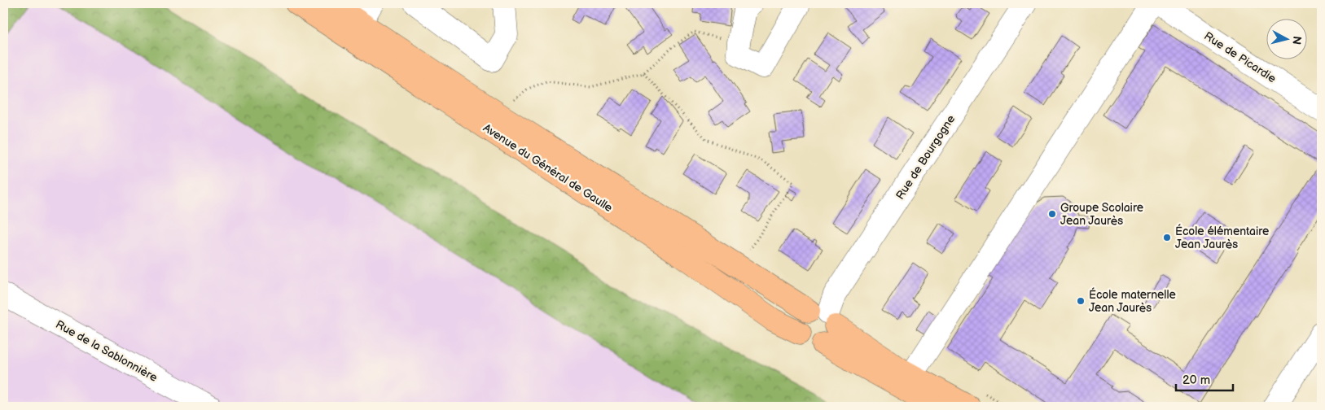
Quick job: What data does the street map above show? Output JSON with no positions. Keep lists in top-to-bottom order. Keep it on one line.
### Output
{"streets":{"main road":["Avenue du Général de Gaulle"],"street":["Rue de Picardie","Rue de Bourgogne","Rue de la Sablonnière"]},"crossings":[["Rue de Bourgogne","Avenue du Général de Gaulle"]],"places":["Groupe Scolaire Jean Jaurès","École élémentaire Jean Jaurès","École maternelle Jean Jaurès"],"scale_bar":"20 m","north":"right"}
